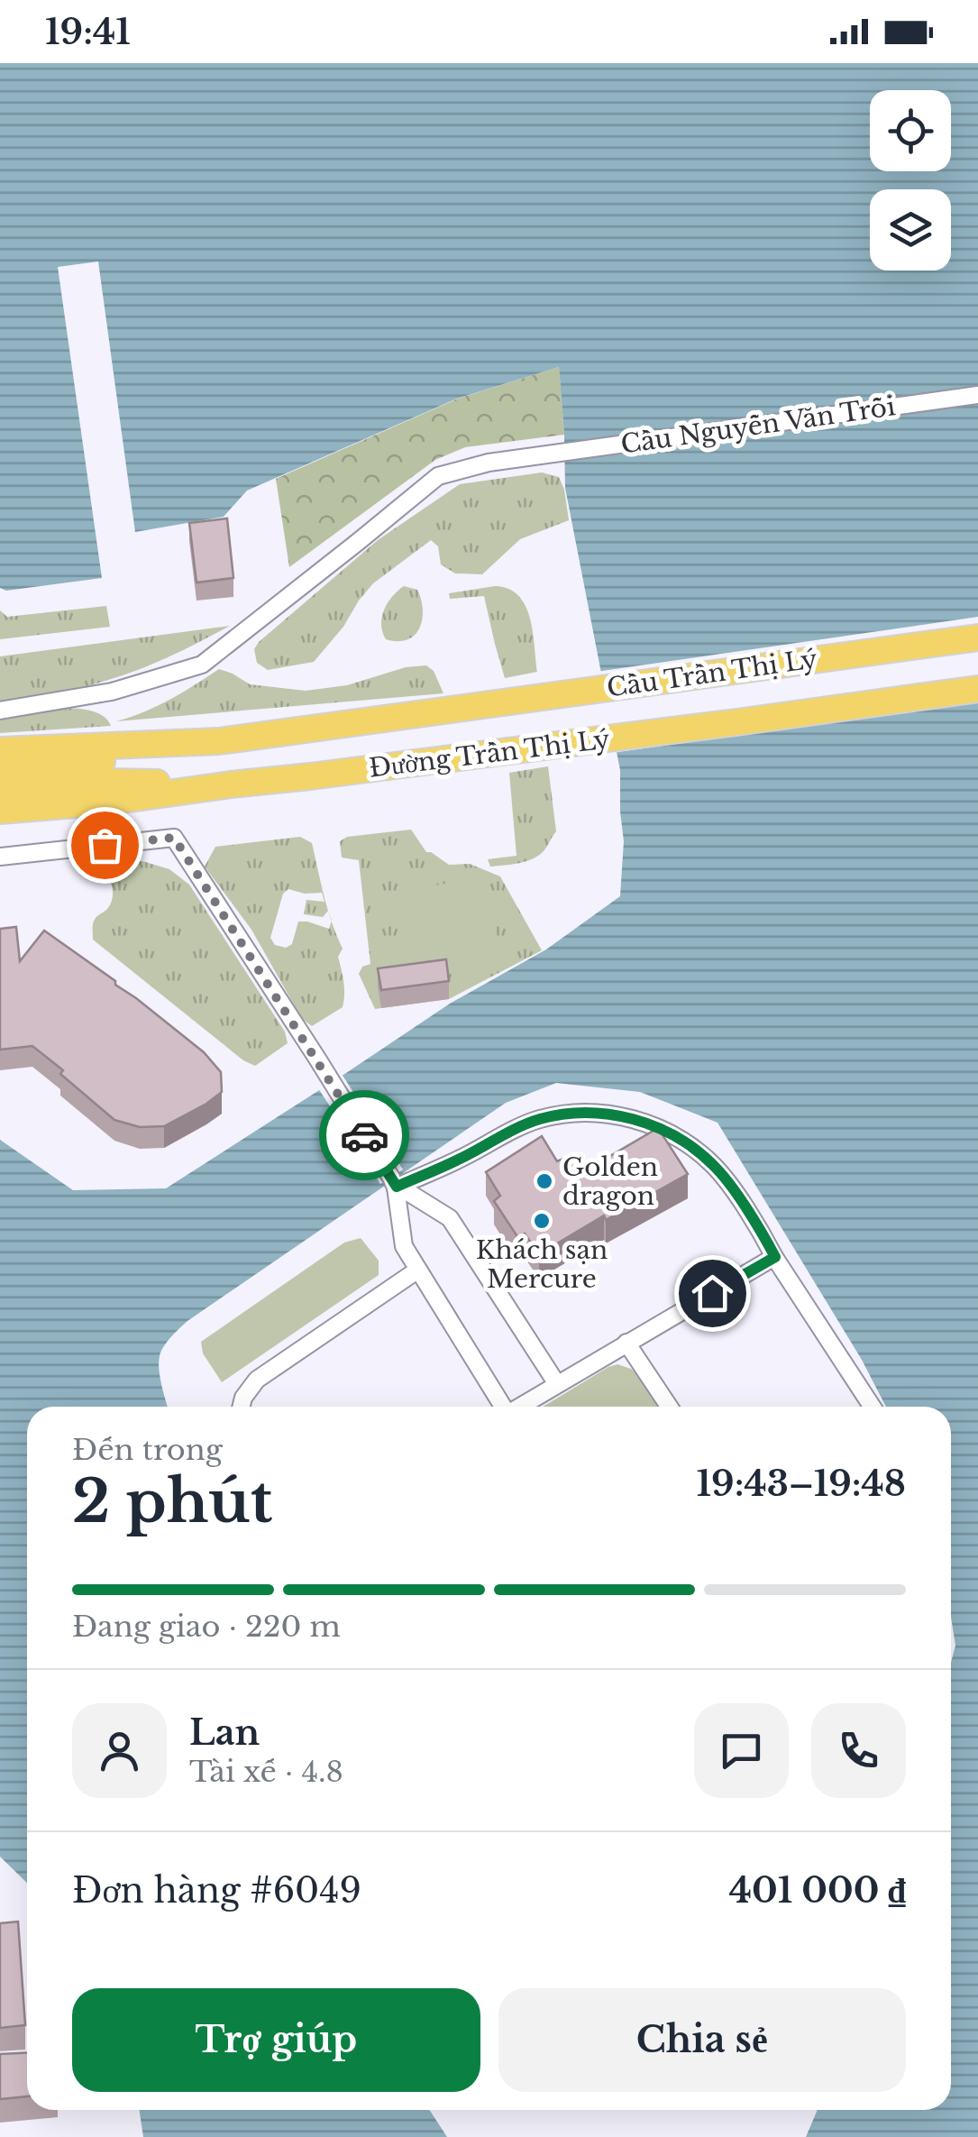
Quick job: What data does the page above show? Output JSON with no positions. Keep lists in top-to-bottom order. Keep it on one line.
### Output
{"streets":{"main road":["Cầu Trần Thị Lý","Đường Trần Thị Lý"],"street":["Cầu Nguyễn Văn Trỗi"]},"crossings":[["Cầu Trần Thị Lý","Đường Trần Thị Lý"]],"places":["Golden dragon","Khách sạn Mercure"],"page":{"status":"19:41","heading":["2 phút","Đến trong","19:43–19:48"],"panel":["Lan","Tài xế · 4.8","Đơn hàng #6049","401 000 ₫"],"bar":"Đang giao · 220 m","buttons":["Trợ giúp","Chia sẻ"]}}
